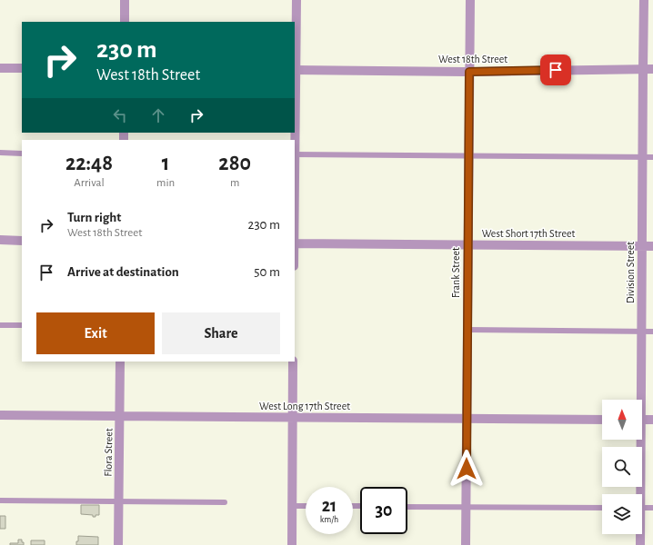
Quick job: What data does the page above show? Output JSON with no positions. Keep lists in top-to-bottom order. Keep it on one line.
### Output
{"streets":{"street":["West 18th Street","West Short 17th Street","Frank Street","Division Street","West Long 17th Street","Flora Street"]},"crossings":[["West 18th Street","Frank Street"],["West 18th Street","Division Street"],["West Short 17th Street","Frank Street"],["West Short 17th Street","Division Street"],["Frank Street","West Long 17th Street"],["West Long 17th Street","Flora Street"]],"north":"top","page":{"turn":["230 m","West 18th Street"],"eta":["22:48","Arrival","1","min","280","m"],"list":[{"name":"Turn right","note":"West 18th Street","value":"230 m"},{"name":"Arrive at destination","value":"50 m"}],"buttons":["Exit","Share"],"speed":"21 km/h","limit":"30"}}
